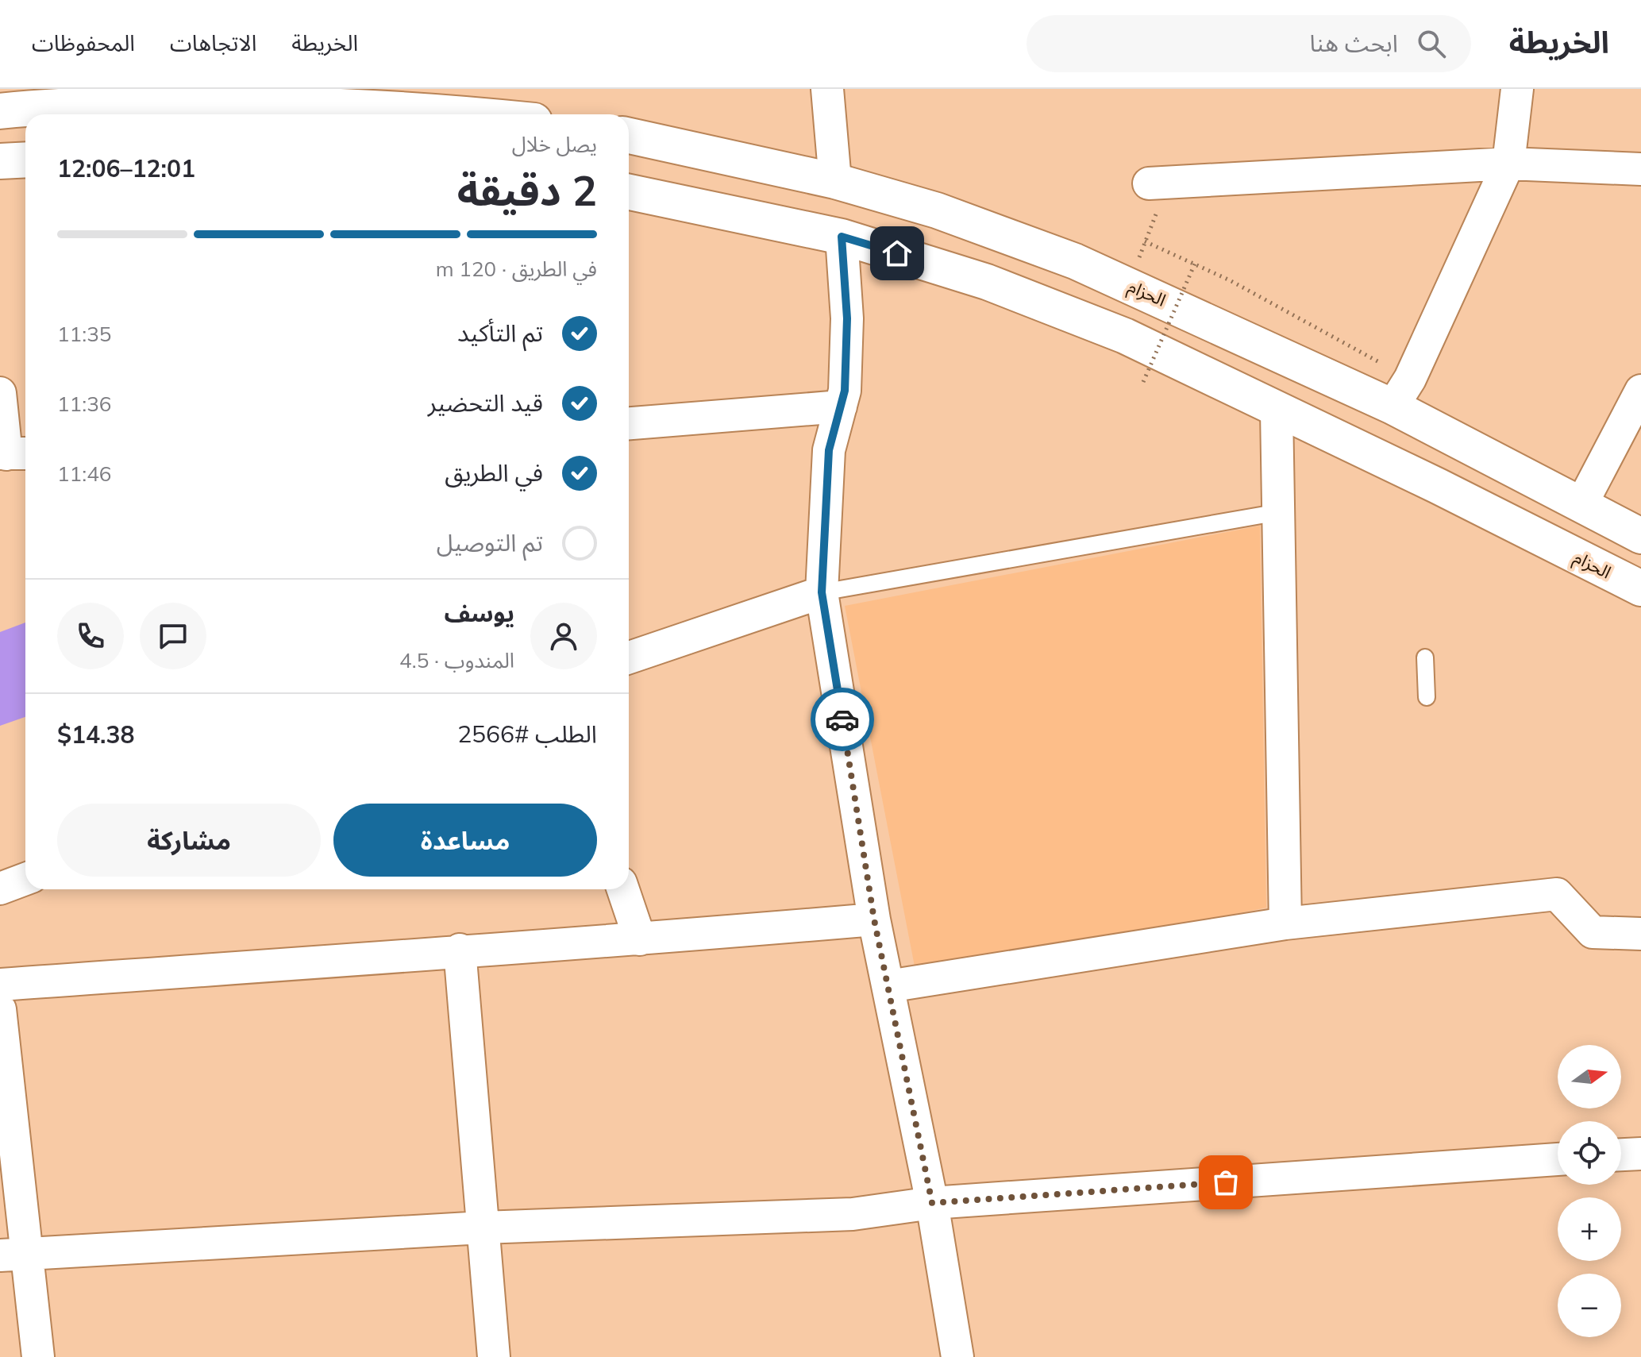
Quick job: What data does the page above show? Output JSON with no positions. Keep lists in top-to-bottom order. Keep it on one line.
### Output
{"streets":{"main road":["الحزام"]},"north":"right","page":{"header":"الخريطة","search":"ابحث هنا","nav":["الخريطة","الاتجاهات","المحفوظات"],"heading":["2 دقيقة","يصل خلال","12:01–12:06"],"panel":["يوسف","المندوب · 4.5","الطلب #2566","$14.38"],"bar":"في الطريق · 120 m","list":[["تم التأكيد","11:35"],["قيد التحضير","11:36"],["في الطريق","11:46"],"تم التوصيل"],"buttons":["مساعدة","مشاركة"],"map_buttons":["+","−"]}}
